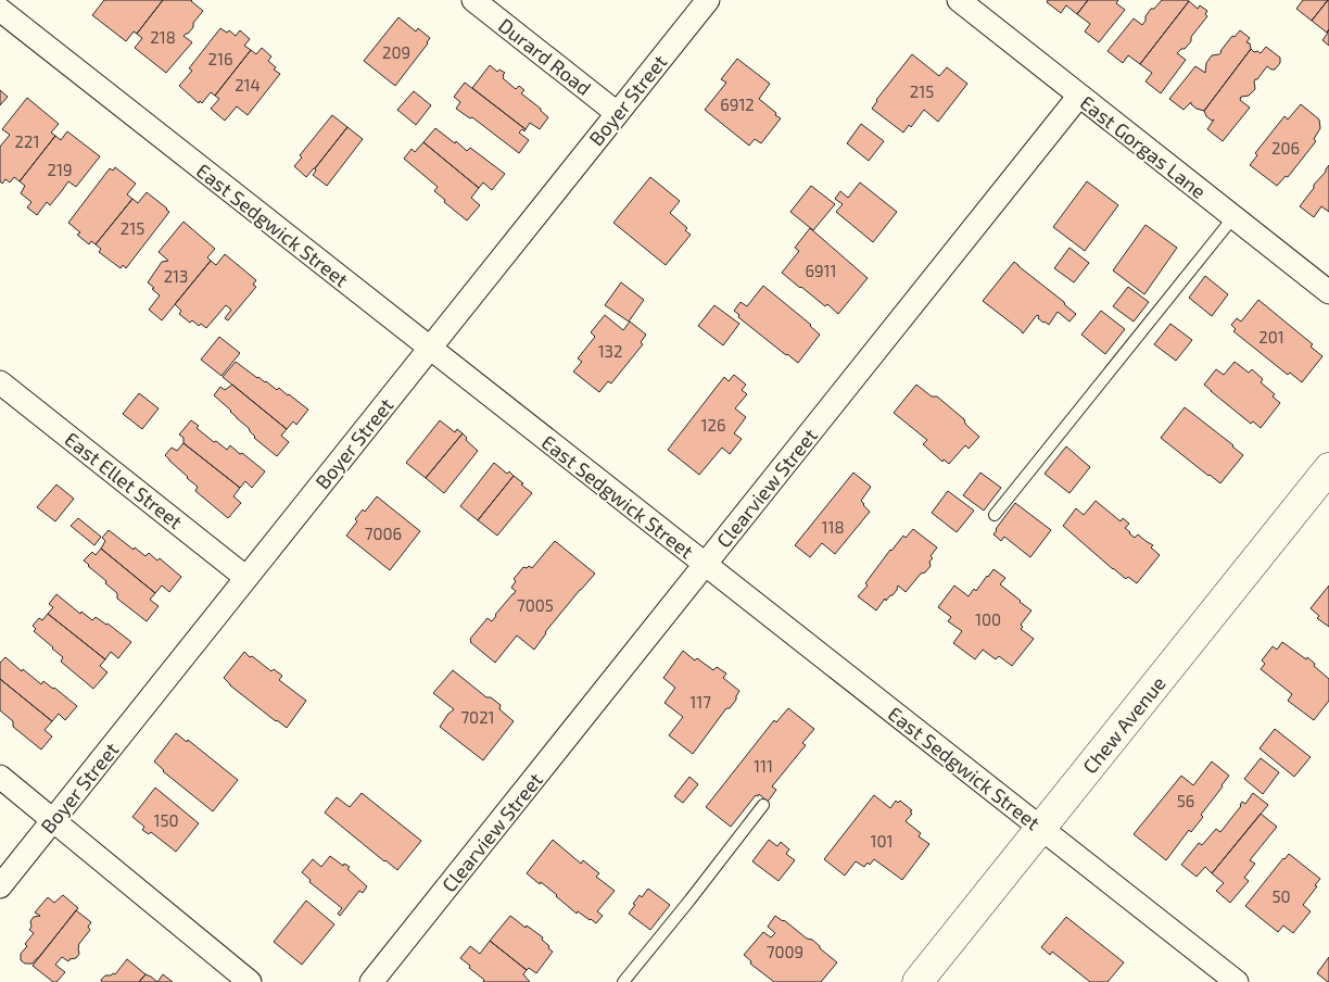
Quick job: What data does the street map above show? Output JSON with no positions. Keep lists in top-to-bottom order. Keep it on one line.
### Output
{"streets":{"street":["Durard Road","Boyer Street","East Gorgas Lane","East Sedgwick Street","East Ellet Street","Clearview Street","Chew Avenue"]},"crossings":[["Durard Road","Boyer Street"],["Boyer Street","East Sedgwick Street"],["Boyer Street","East Ellet Street"],["East Gorgas Lane","Clearview Street"],["East Sedgwick Street","Clearview Street"],["East Sedgwick Street","Chew Avenue"]],"house_numbers":["218","209","216","214","215","6912","221","206","219","215","6911","213","201","132","126","118","7006","7005","100","117","7021","111","56","150","101","50","7009"]}
